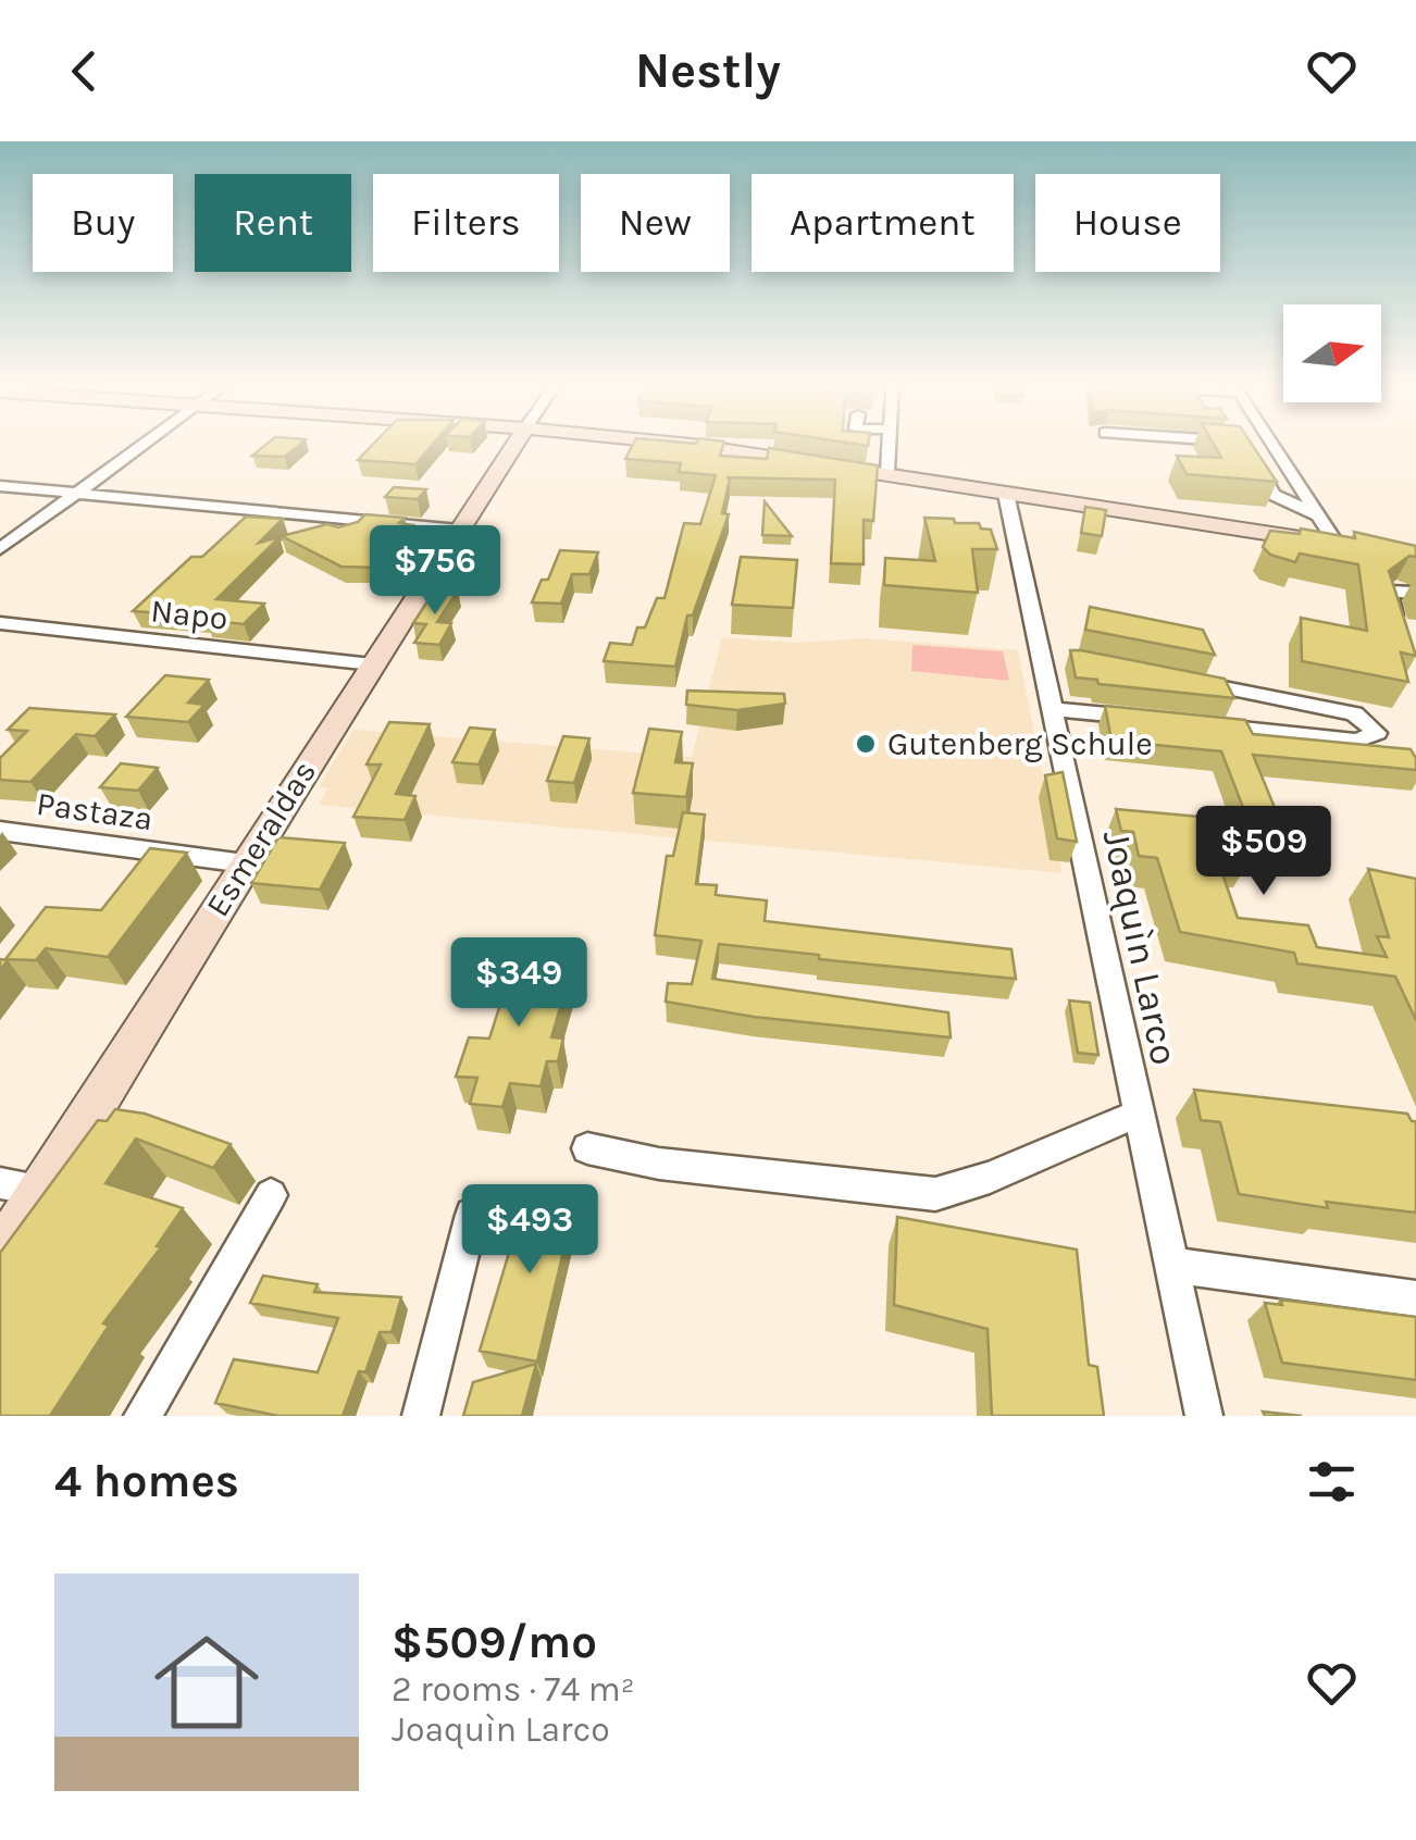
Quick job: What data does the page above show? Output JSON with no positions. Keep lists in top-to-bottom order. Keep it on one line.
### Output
{"streets":{"street":["Napo","Pastaza","Esmeraldas","Joaquìn Larco"]},"crossings":[["Napo","Esmeraldas"],["Pastaza","Esmeraldas"]],"places":["Gutenberg Schule"],"north":"right","page":{"header":"Nestly","chip":["Buy","Rent","Filters","New","Apartment","House"],"price":["$756","$509","$349","$493"],"heading":"4 homes","list":[{"name":"$509/mo","note":"2 rooms · 74 m² · Joaquìn Larco"}]}}
